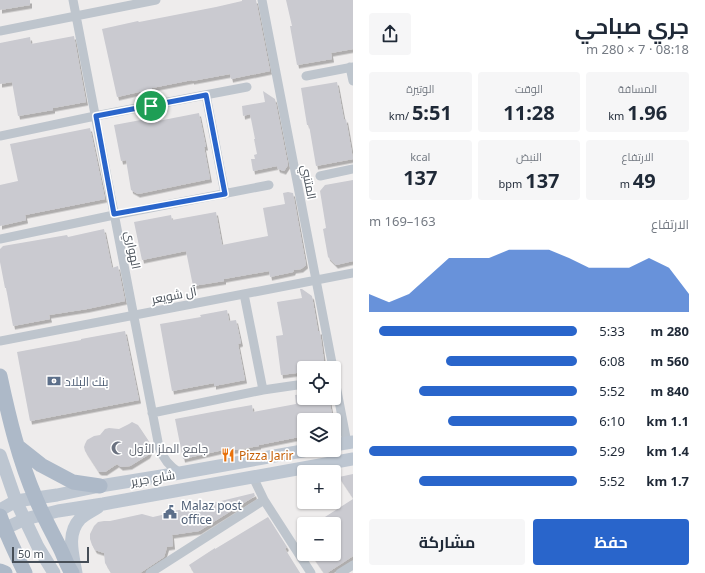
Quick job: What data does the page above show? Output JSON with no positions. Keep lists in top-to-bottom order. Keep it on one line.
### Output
{"streets":{"main road":["شارع جرير"],"street":["المتنبي","الهواري","آل شويعر"]},"crossings":[["المتنبي","آل شويعر"],["الهواري","آل شويعر"],["الهواري","شارع جرير"]],"places":{"bank":["بنك البلاد"],"mosque":["جامع الملز الأول"],"restaurant":["Pizza Jarir"],"public building":["Malaz post office"]},"scale_bar":"50 m","page":{"heading":["جري صباحي","08:18 · 7 × 280 m"],"stats":[["المسافة","1.96 km"],["الوقت","11:28"],["الوتيرة","5:51 /km"],["الارتفاع","49 m"],["النبض","137 bpm"],["kcal","137"]],"chart":["الارتفاع","163–169 m"],"list":[{"name":"280 m","note":"5:33"},{"name":"560 m","note":"6:08"},{"name":"840 m","note":"5:52"},{"name":"1.1 km","note":"6:10"},{"name":"1.4 km","note":"5:29"},{"name":"1.7 km","note":"5:52"}],"map_buttons":["+","−"],"buttons":["حفظ","مشاركة"],"scale":"50 m"}}
